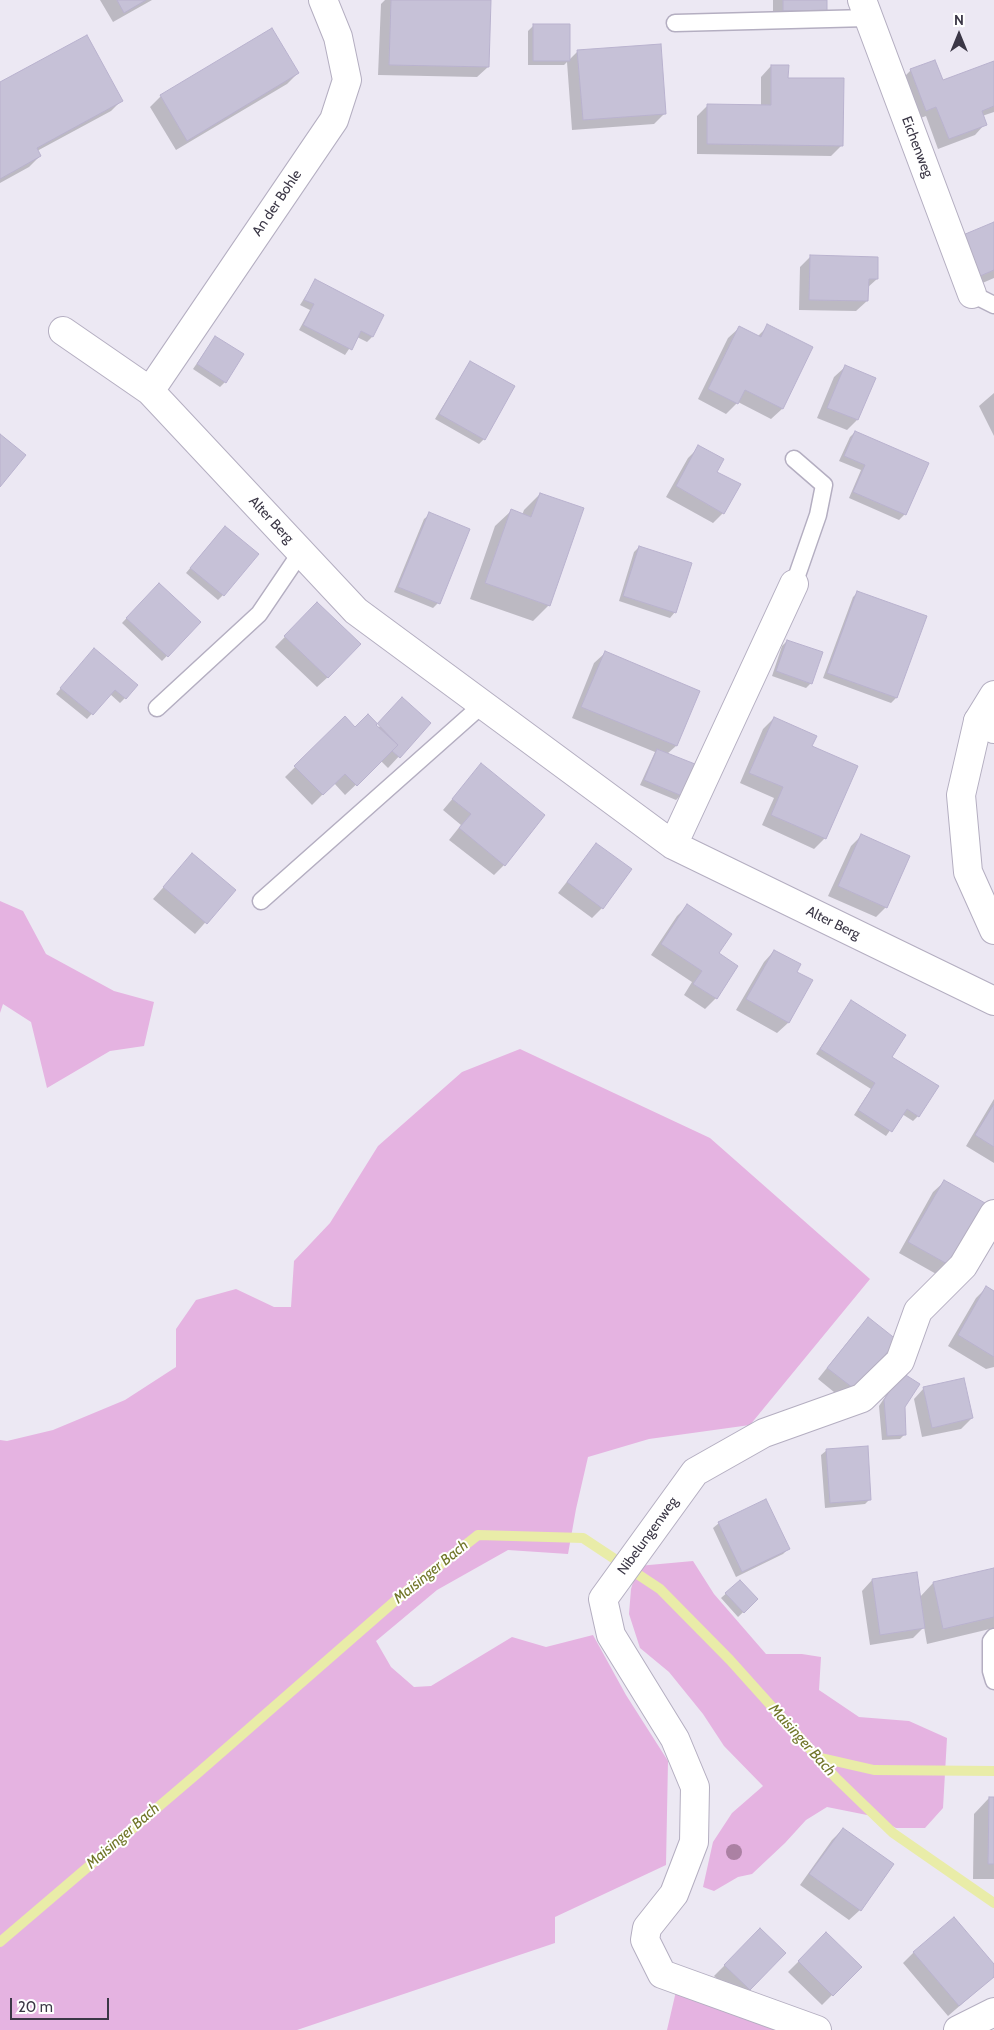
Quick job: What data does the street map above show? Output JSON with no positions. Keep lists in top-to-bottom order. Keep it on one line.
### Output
{"streets":{"street":["Eichenweg","An der Bohle","Alter Berg","Nibelungenweg"]},"crossings":[["An der Bohle","Alter Berg"]],"water":["Maisinger Bach"],"scale_bar":"20 m","north":"top"}
